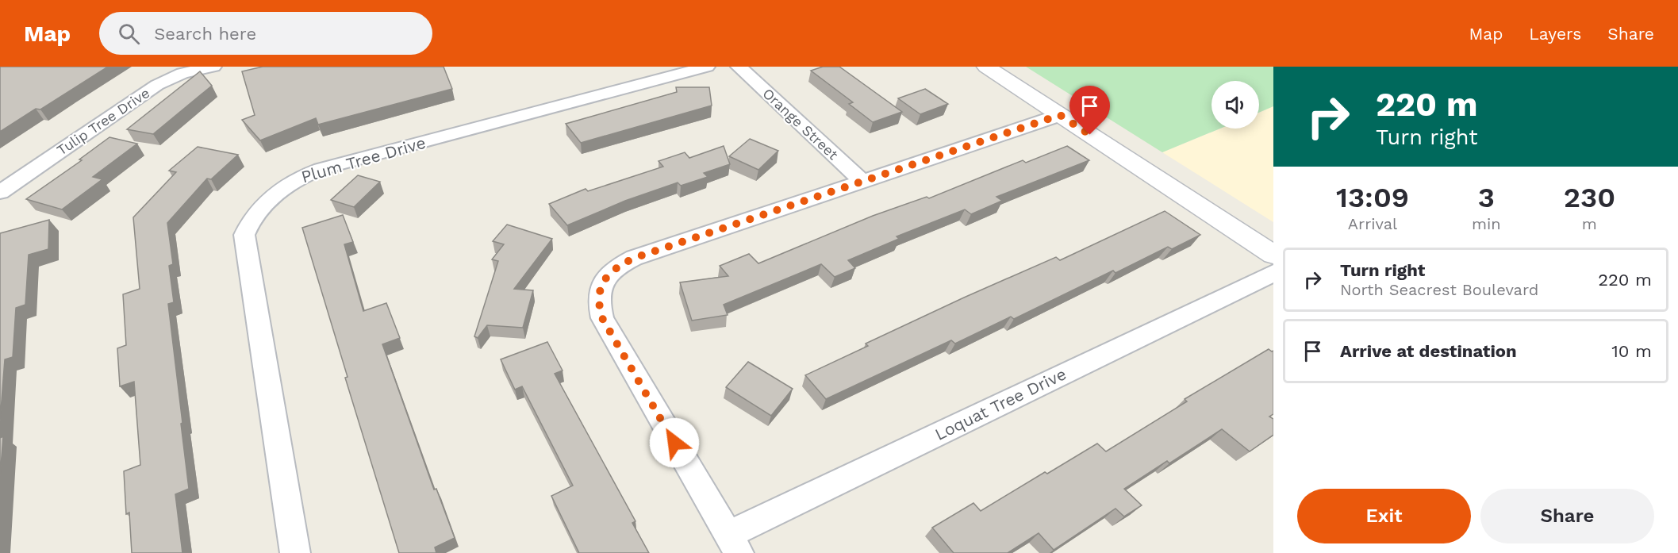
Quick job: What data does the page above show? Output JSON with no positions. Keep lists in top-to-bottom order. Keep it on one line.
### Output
{"streets":{"street":["Tulip Tree Drive","Orange Street","Plum Tree Drive","Loquat Tree Drive"]},"page":{"header":"Map","search":"Search here","nav":["Map","Layers","Share"],"turn":["220 m","Turn right"],"eta":["13:09","Arrival","3","min","230","m"],"list":[{"name":"Turn right","note":"North Seacrest Boulevard","value":"220 m"},{"name":"Arrive at destination","value":"10 m"}],"buttons":["Exit","Share"]}}
